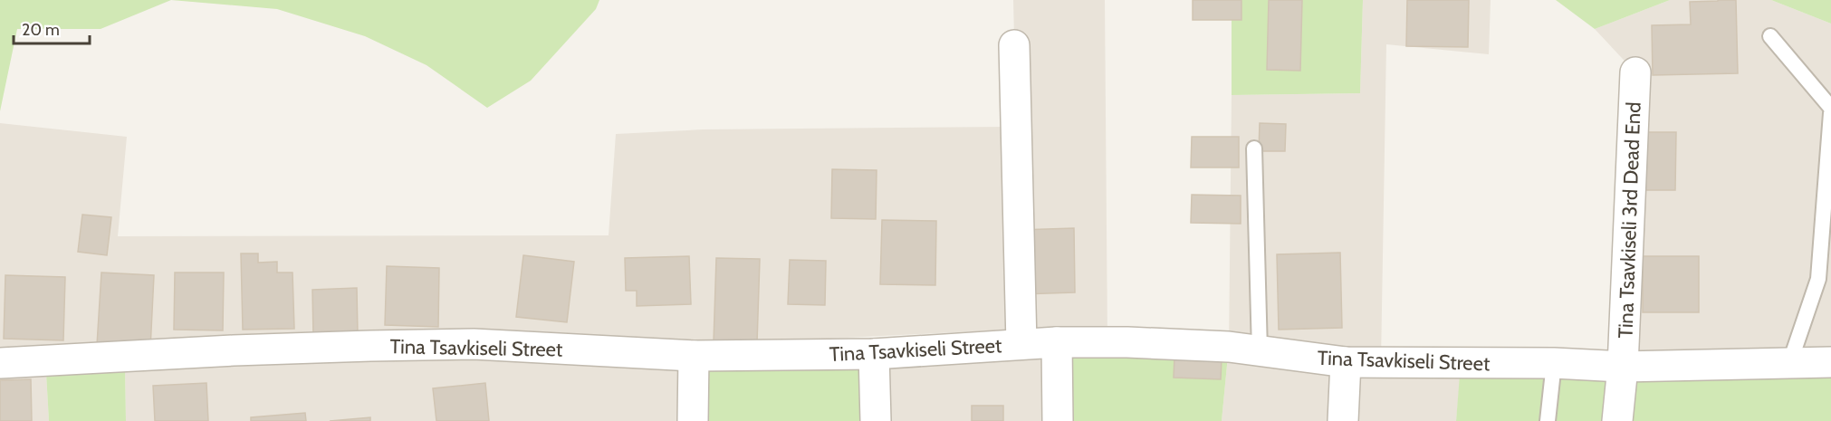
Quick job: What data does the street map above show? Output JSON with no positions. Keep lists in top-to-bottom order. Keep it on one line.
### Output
{"streets":{"street":["Tina Tsavkiseli 3rd Dead End","Tina Tsavkiseli Street"]},"crossings":[["Tina Tsavkiseli 3rd Dead End","Tina Tsavkiseli Street"]],"scale_bar":"20 m"}
